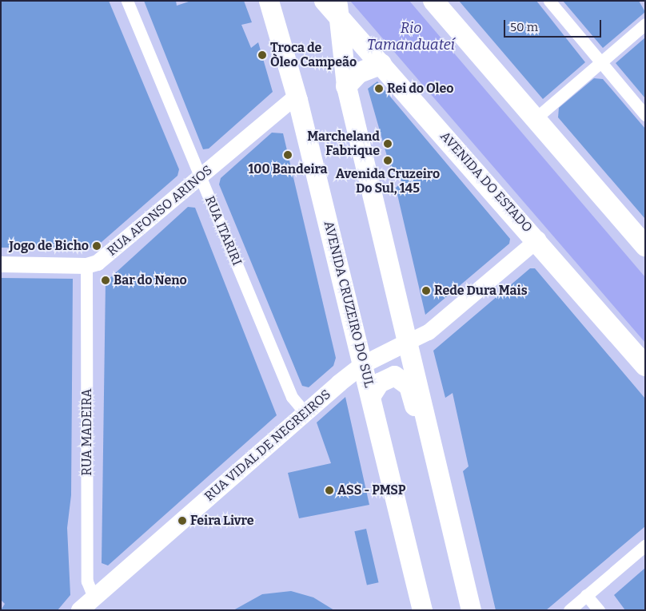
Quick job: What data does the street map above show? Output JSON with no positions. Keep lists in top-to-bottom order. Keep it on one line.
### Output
{"streets":{"highway":["AVENIDA DO ESTADO"],"main road":["AVENIDA CRUZEIRO DO SUL","RUA VIDAL DE NEGREIROS"],"street":["RUA AFONSO ARINOS","RUA ITARIRI","RUA MADEIRA"]},"crossings":[["RUA AFONSO ARINOS","RUA ITARIRI"],["RUA AFONSO ARINOS","AVENIDA CRUZEIRO DO SUL"],["RUA AFONSO ARINOS","RUA MADEIRA"],["RUA ITARIRI","RUA VIDAL DE NEGREIROS"],["AVENIDA CRUZEIRO DO SUL","RUA VIDAL DE NEGREIROS"],["RUA MADEIRA","RUA VIDAL DE NEGREIROS"]],"water":["Rio Tamanduateí"],"places":["Troca de Òleo Campeão","Rei do Oleo","Marcheland Fabrique","100 Bandeira","Avenida Cruzeiro Do Sul, 145","Jogo de Bicho","Bar do Neno","Rede Dura Mais","ASS - PMSP","Feira Livre"],"scale_bar":"50 m"}
